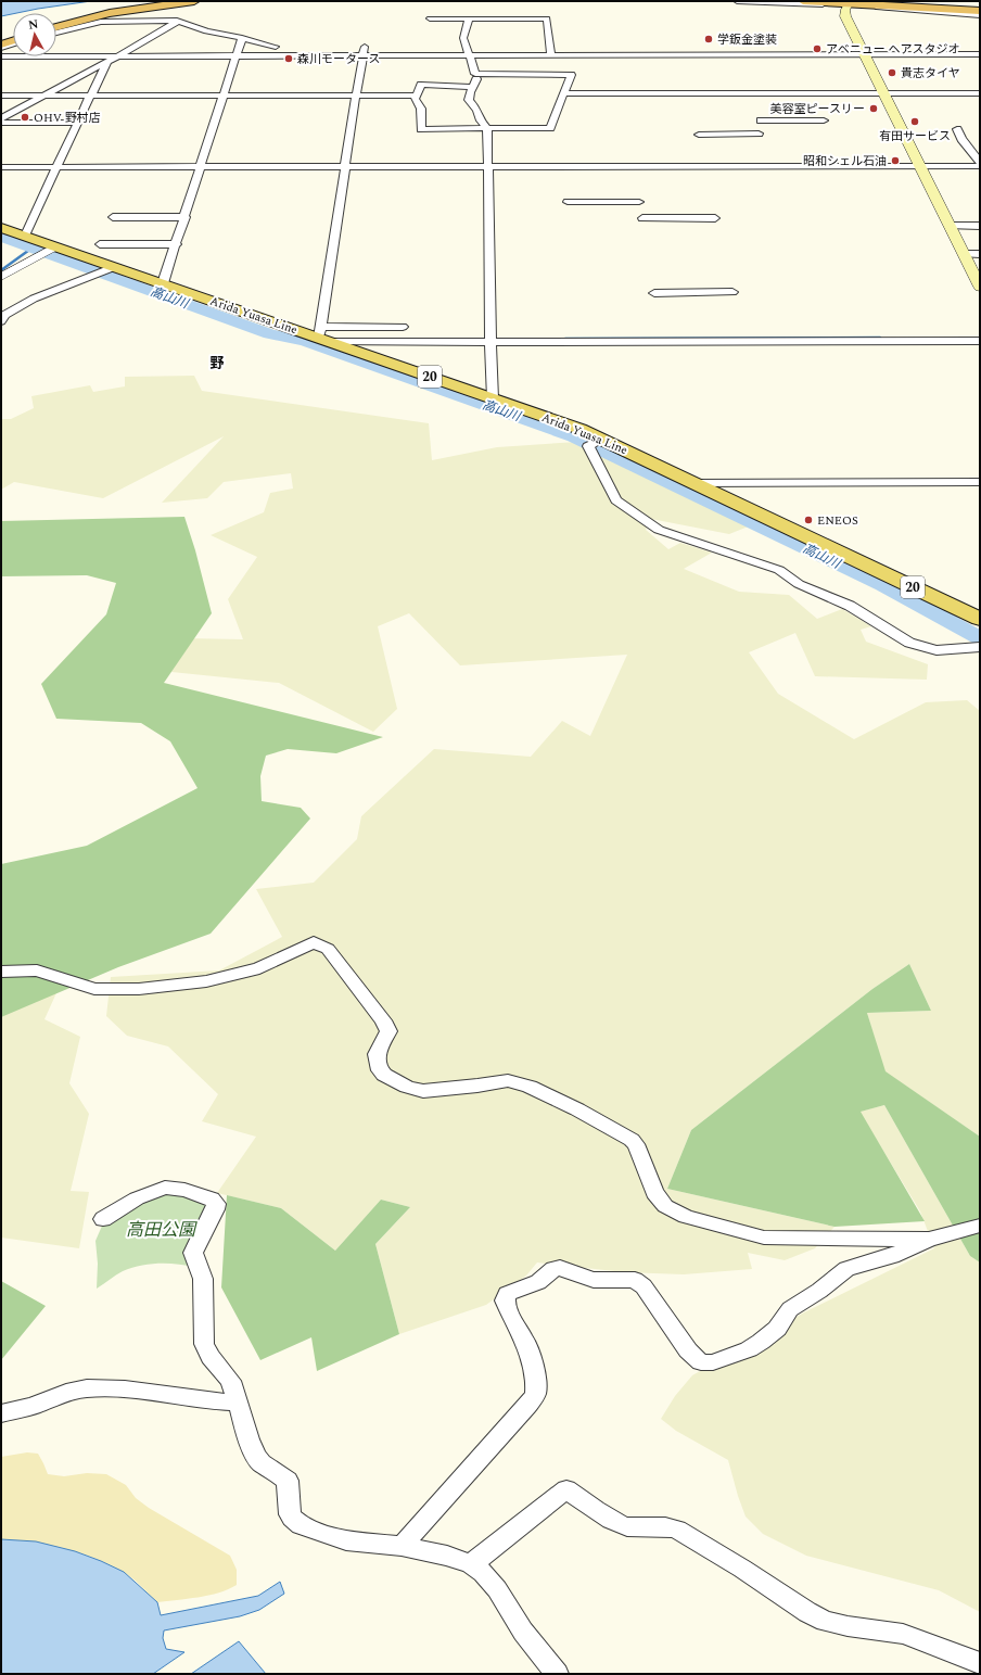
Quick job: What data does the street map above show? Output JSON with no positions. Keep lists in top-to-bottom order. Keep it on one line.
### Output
{"streets":{"main road":["Arida Yuasa Line","20"]},"districts":["野"],"water":["高山川"],"parks":["高田公園"],"places":["学鈑金塗装","アベニュー ヘアスタジオ","森川モータース","貴志タイヤ","美容室ピースリー","OHV 野村店","有田サービス","昭和シェル石油","ENEOS"],"north":"top"}
